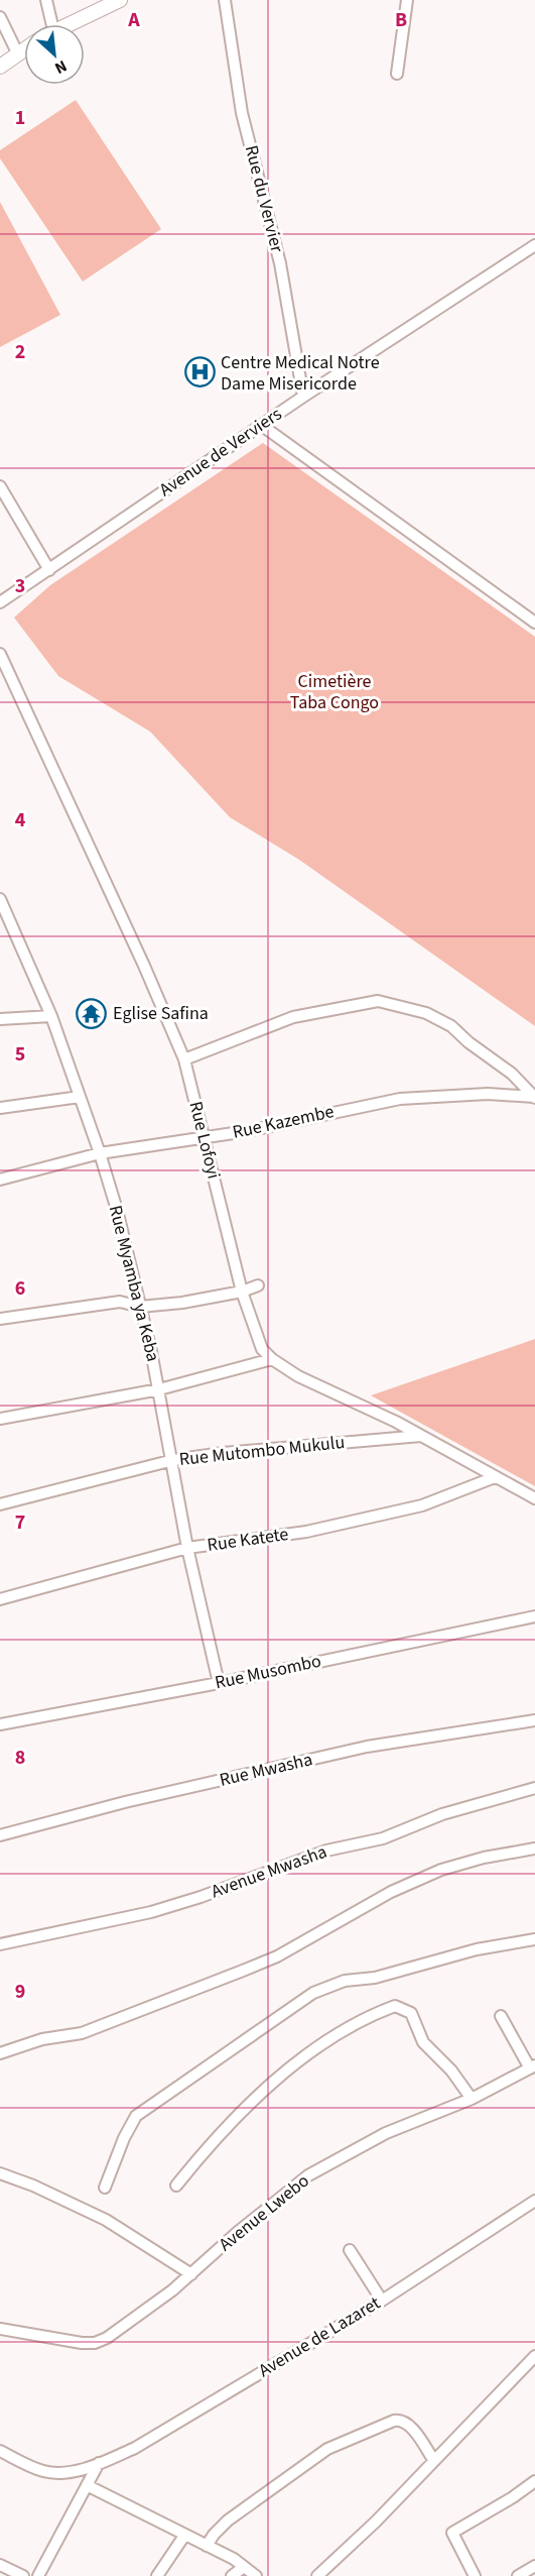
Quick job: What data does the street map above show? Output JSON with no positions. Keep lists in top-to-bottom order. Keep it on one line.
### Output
{"streets":{"street":["Rue du Vervier","Avenue de Verviers","Rue Kazembe","Rue Lofoyi","Rue Myamba ya Keba","Rue Mutombo Mukulu","Rue Katete","Rue Musombo","Rue Mwasha","Avenue Mwasha","Avenue Lwebo","Avenue de Lazaret"]},"crossings":[["Rue du Vervier","Avenue de Verviers"],["Rue Kazembe","Rue Lofoyi"],["Rue Kazembe","Rue Myamba ya Keba"],["Rue Lofoyi","Rue Mutombo Mukulu"],["Rue Lofoyi","Rue Katete"],["Rue Myamba ya Keba","Rue Mutombo Mukulu"],["Rue Myamba ya Keba","Rue Katete"],["Rue Myamba ya Keba","Rue Musombo"]],"parks":["Cimetière Taba Congo"],"places":{"hospital":["Centre Medical Notre Dame Misericorde"],"temple":["Eglise Safina"]},"north":"bottom right","grid":{"columns":["A","B"],"rows":["1","2","3","4","5","6","7","8","9"]}}
